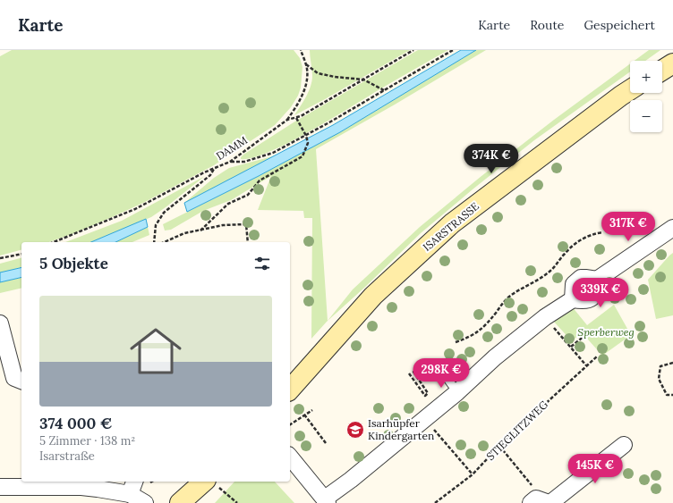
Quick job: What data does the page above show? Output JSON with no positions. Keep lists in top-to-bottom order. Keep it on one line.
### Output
{"streets":{"main road":["ISARSTRASSE"],"path":["DAMM","STIEGLITZWEG"]},"parks":["Sperberweg"],"places":{"school or university":["Isarhüpfer Kindergarten"]},"page":{"header":"Karte","nav":["Karte","Route","Gespeichert"],"map_buttons":["+","−"],"price":["374K €","317K €","339K €","298K €","145K €"],"heading":"5 Objekte","list":[{"name":"374 000 €","note":"5 Zimmer · 138 m² · Isarstraße"}]}}
